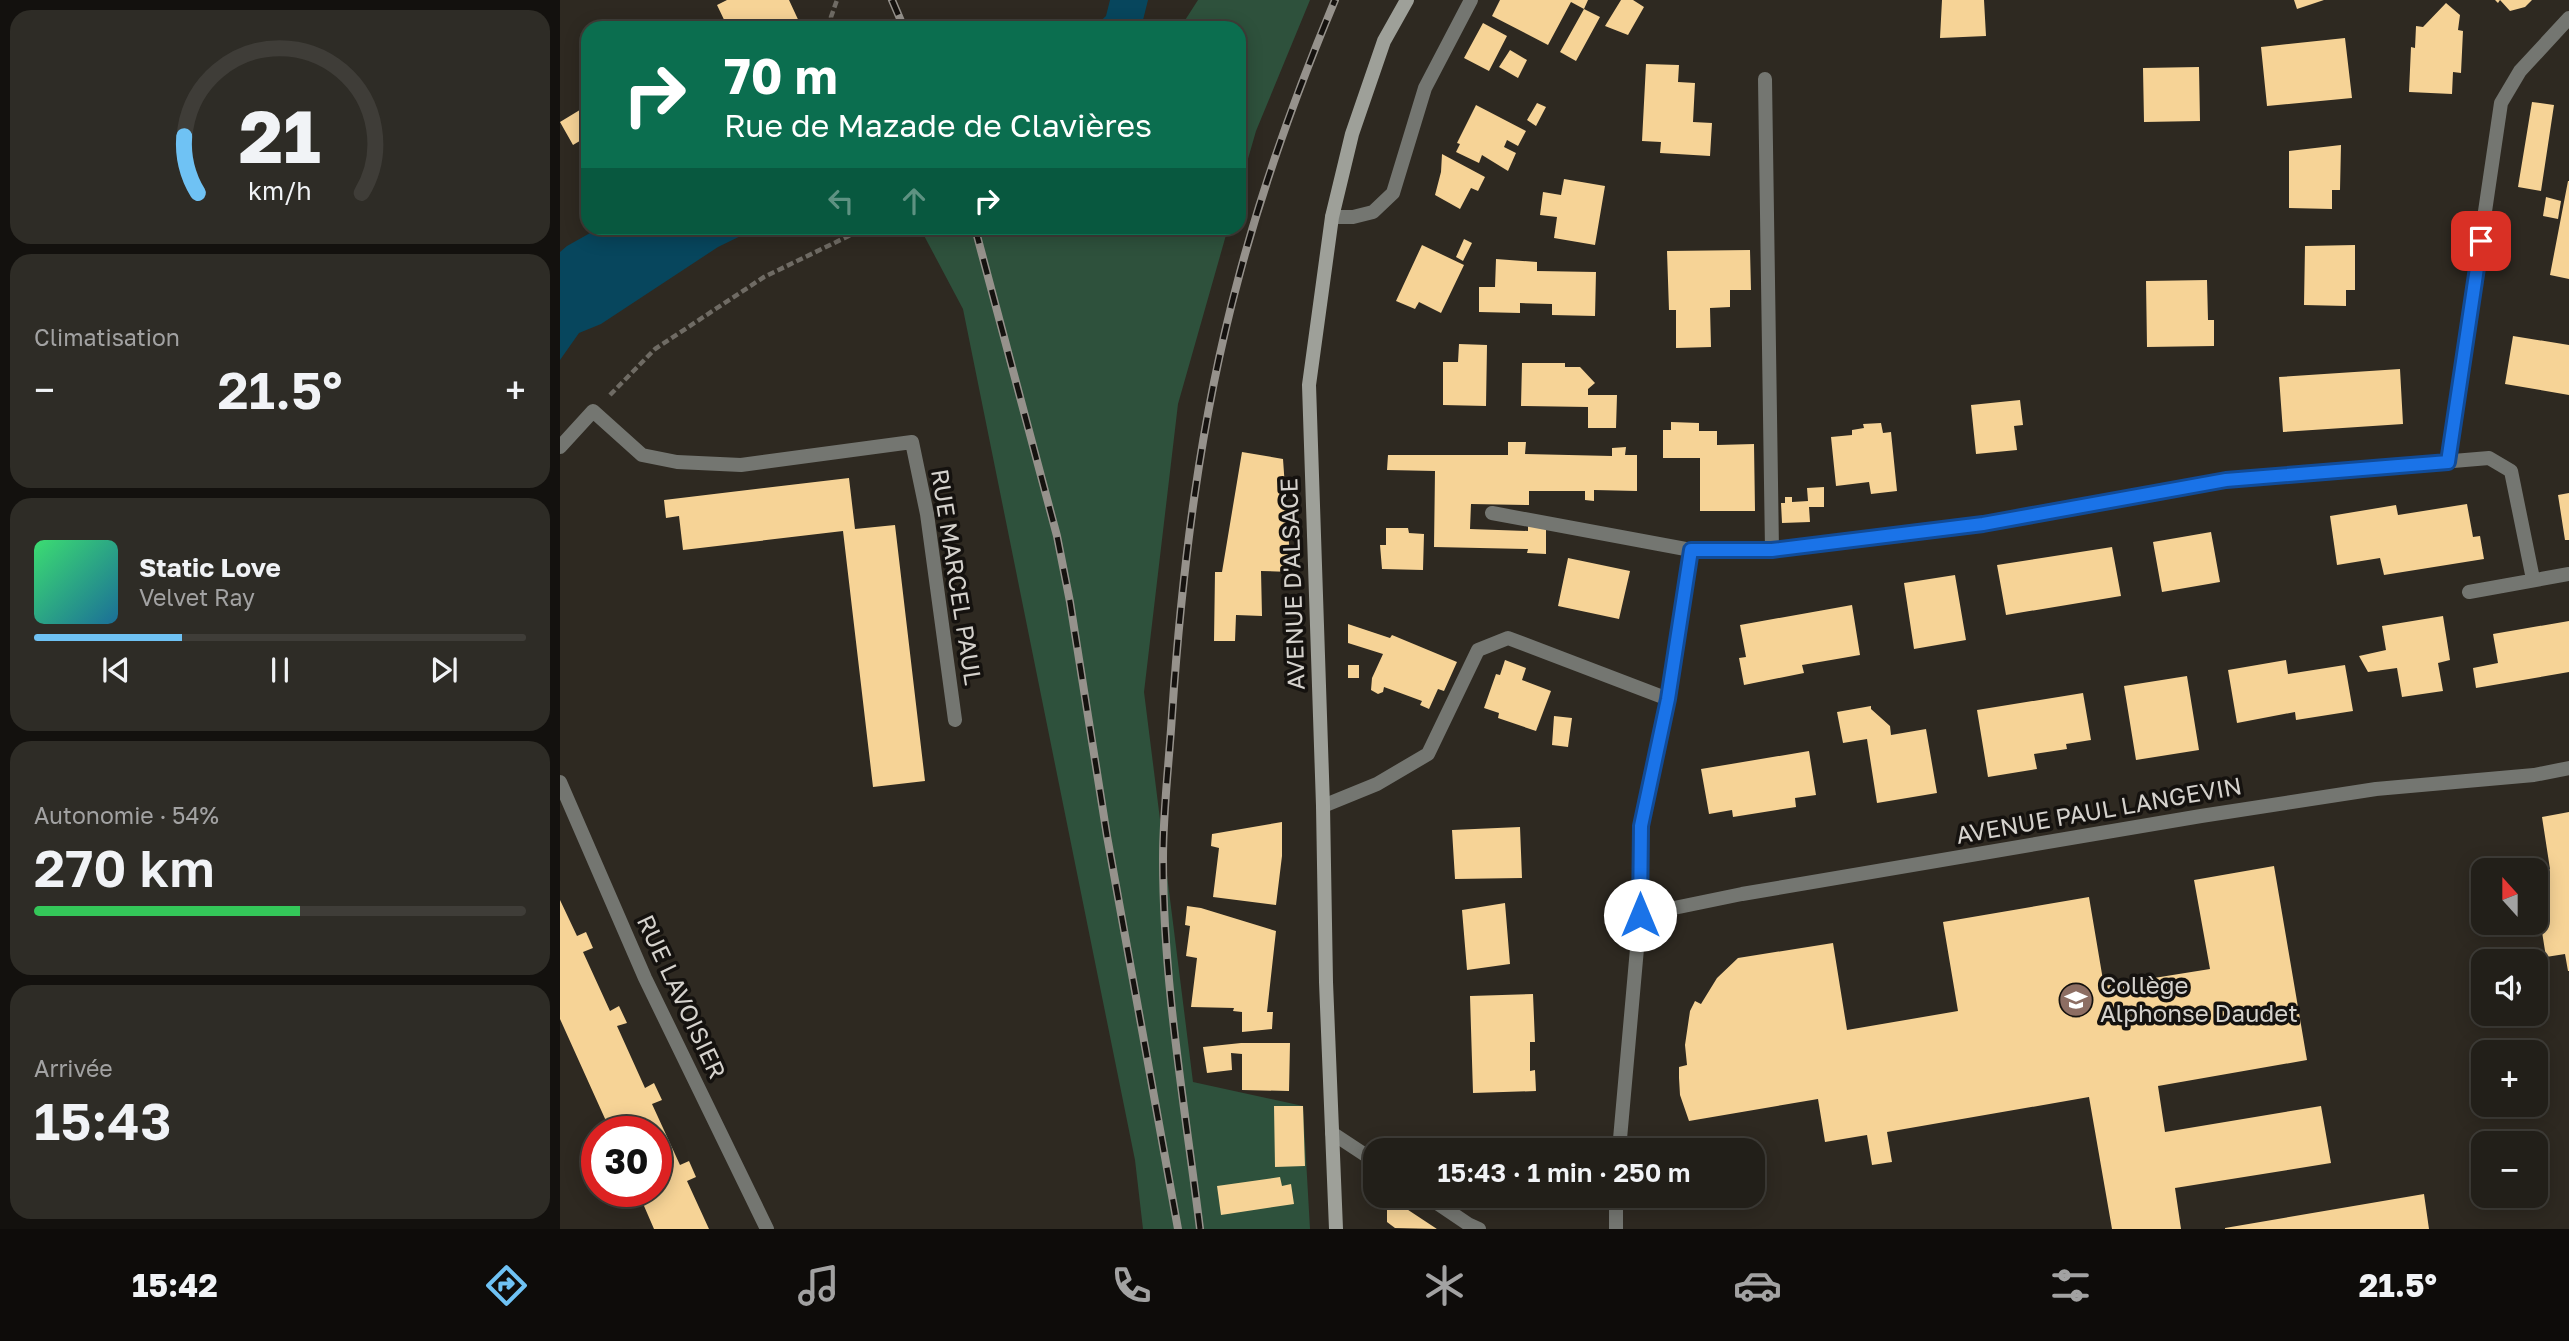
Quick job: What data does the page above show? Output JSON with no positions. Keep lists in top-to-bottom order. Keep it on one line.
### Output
{"streets":{"main road":["AVENUE D'ALSACE"],"street":["RUE MARCEL PAUL","AVENUE PAUL LANGEVIN","RUE LAVOISIER"]},"places":{"school or university":["Collège Alphonse Daudet"]},"north":"top","page":{"turn":["70 m","Rue de Mazade de Clavières"],"tile":["Climatisation",["Autonomie · 54%","270 km"],["Arrivée","15:43"]],"heat":["−","21.5°","+"],"song":["Static Love","Velvet Ray"],"map_buttons":["+","−"],"limit":"30","trip":"15:43 · 1 min · 250 m","tabs":["15:42","21.5°"],"gauge":["21","km/h"]}}
